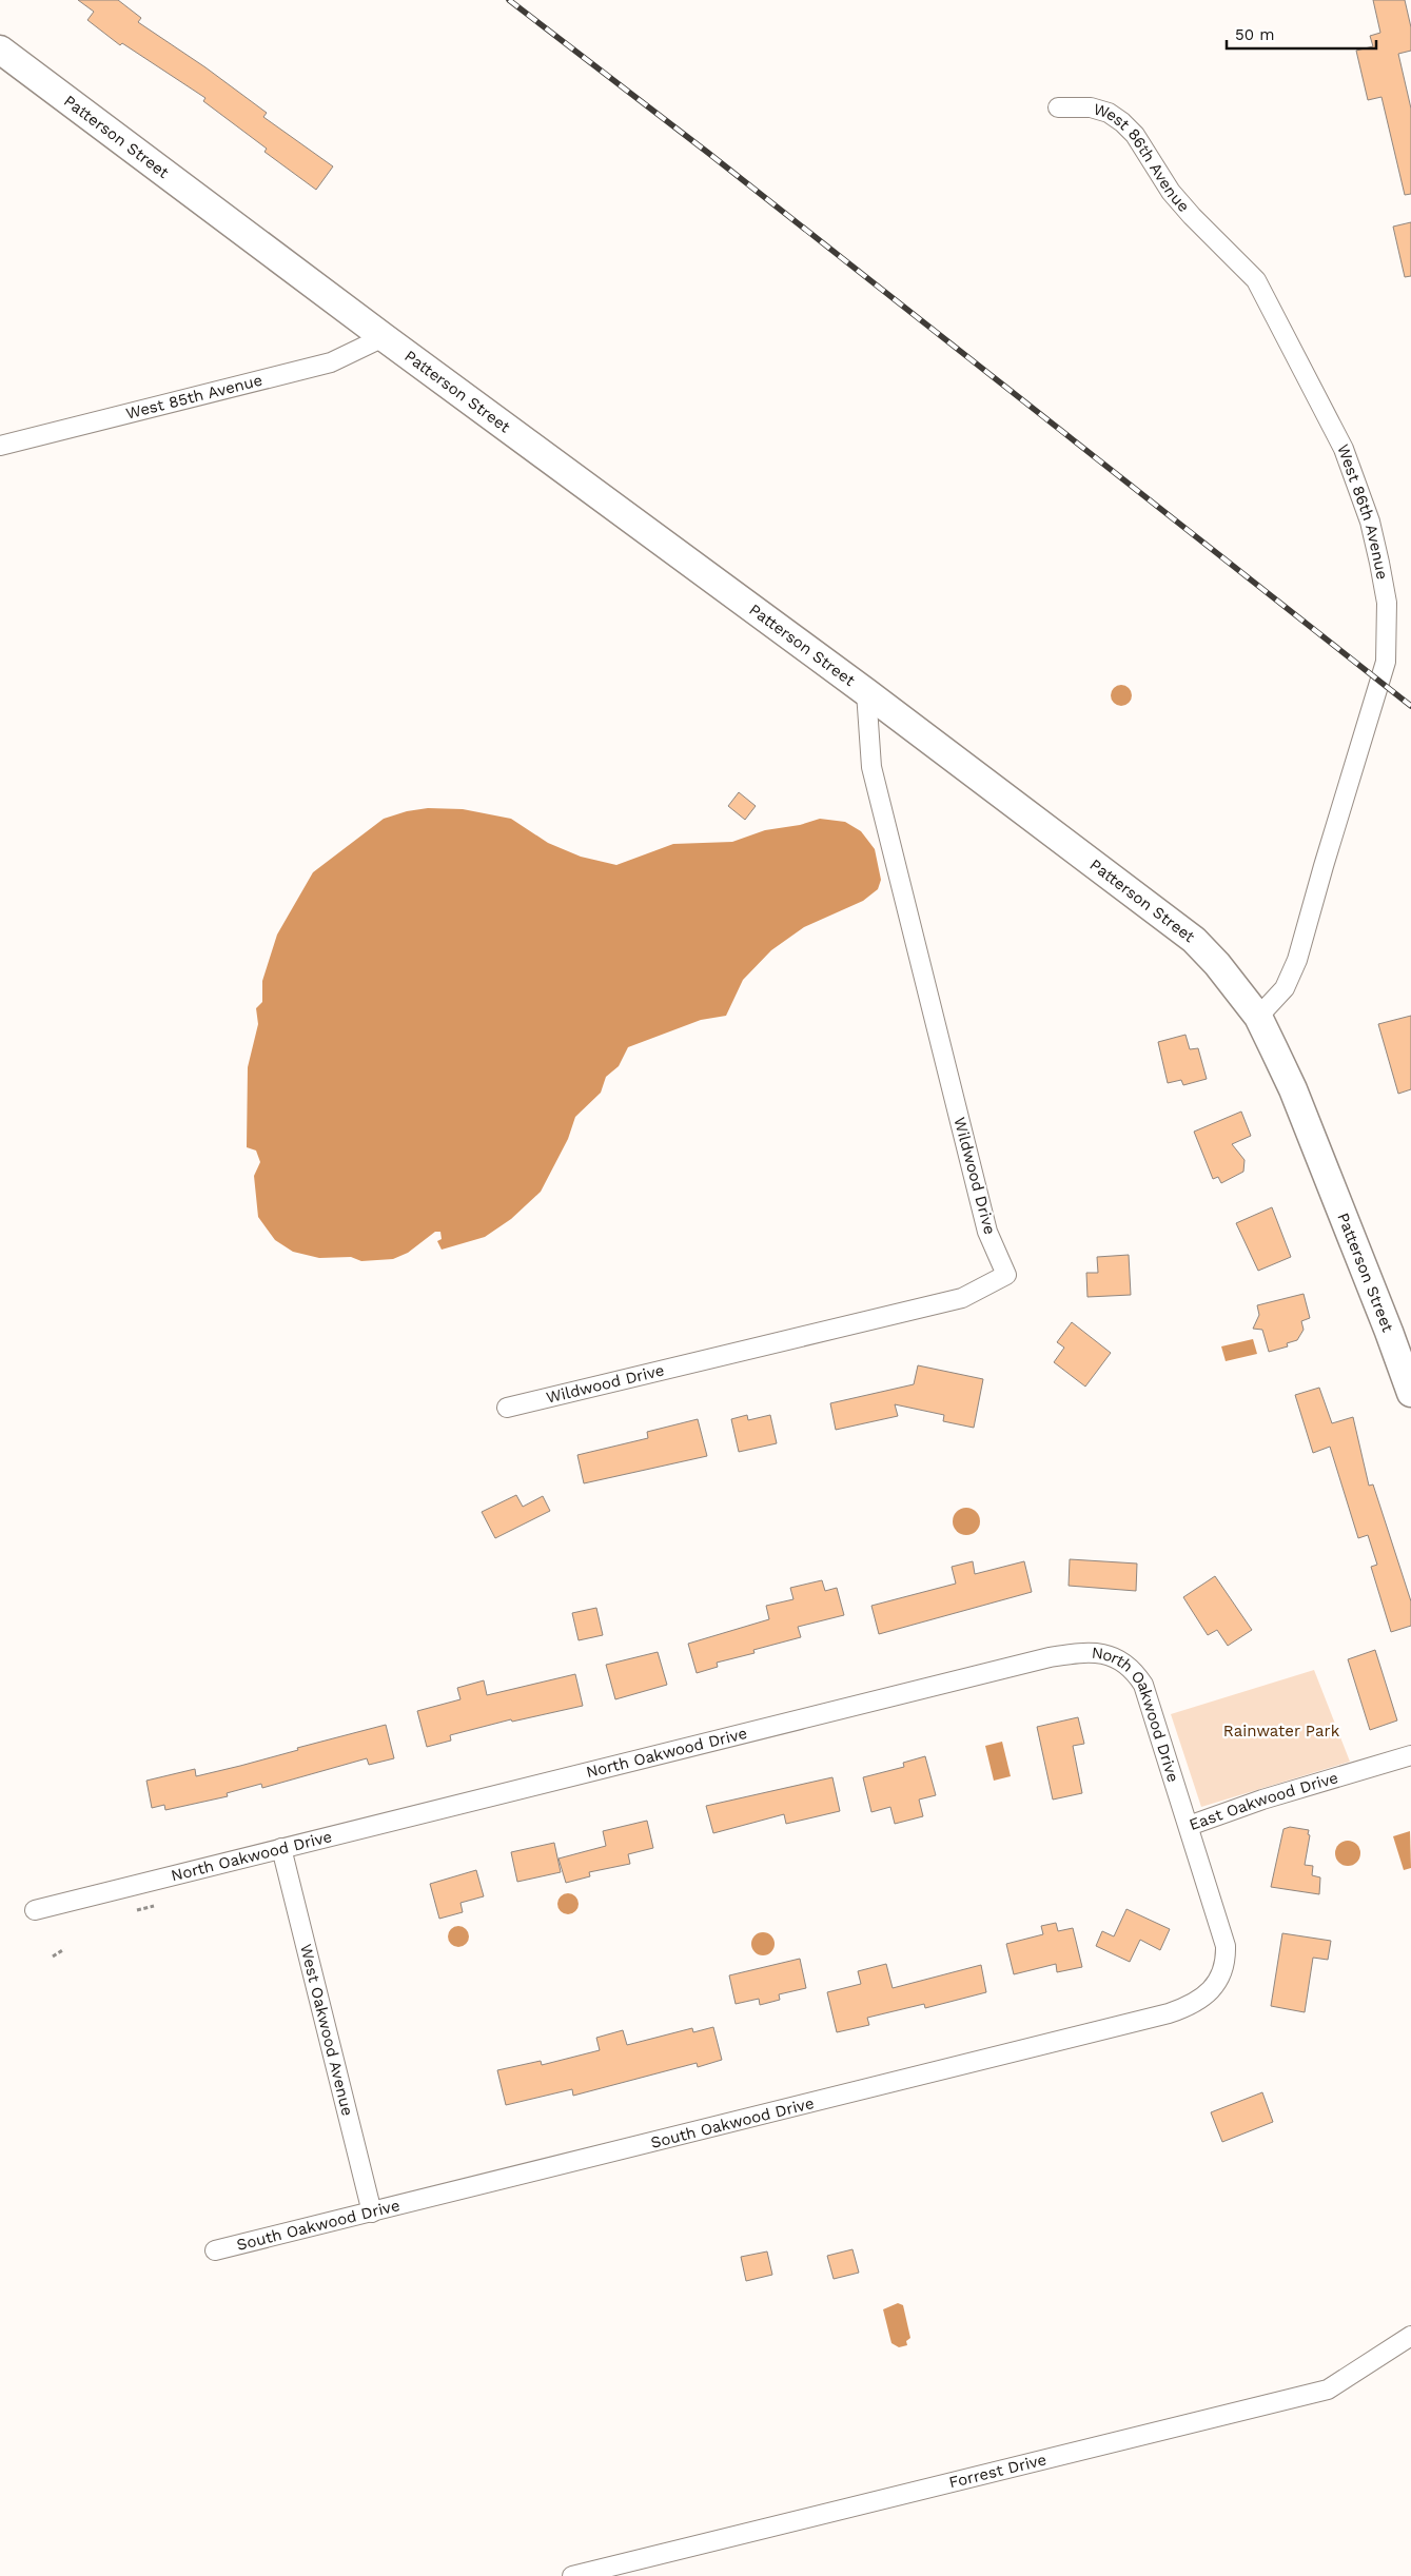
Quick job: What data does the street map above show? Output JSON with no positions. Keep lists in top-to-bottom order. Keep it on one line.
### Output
{"streets":{"street":["Patterson Street","West 86th Avenue","West 85th Avenue","Wildwood Drive","North Oakwood Drive","East Oakwood Drive","West Oakwood Avenue","South Oakwood Drive","Forrest Drive"]},"crossings":[["Patterson Street","West 86th Avenue"],["Patterson Street","West 85th Avenue"],["Patterson Street","Wildwood Drive"],["North Oakwood Drive","East Oakwood Drive"],["North Oakwood Drive","West Oakwood Avenue"],["East Oakwood Drive","South Oakwood Drive"],["West Oakwood Avenue","South Oakwood Drive"]],"parks":["Rainwater Park"],"scale_bar":"50 m"}
